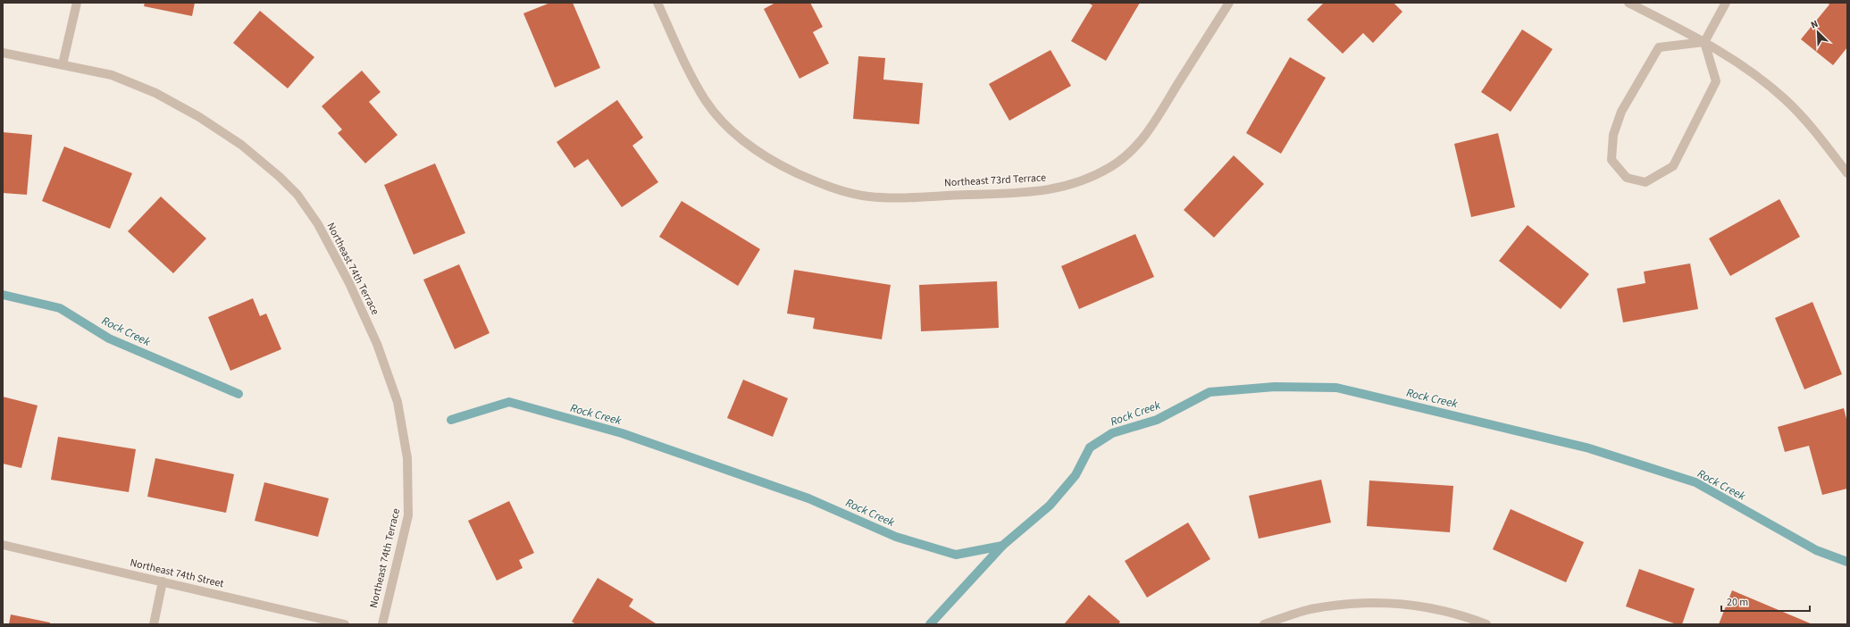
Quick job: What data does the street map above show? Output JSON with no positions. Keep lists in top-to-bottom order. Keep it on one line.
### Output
{"streets":{"street":["Northeast 73rd Terrace","Northeast 74th Terrace","Northeast 74th Street"]},"water":["Rock Creek"],"scale_bar":"20 m","north":"top left"}
